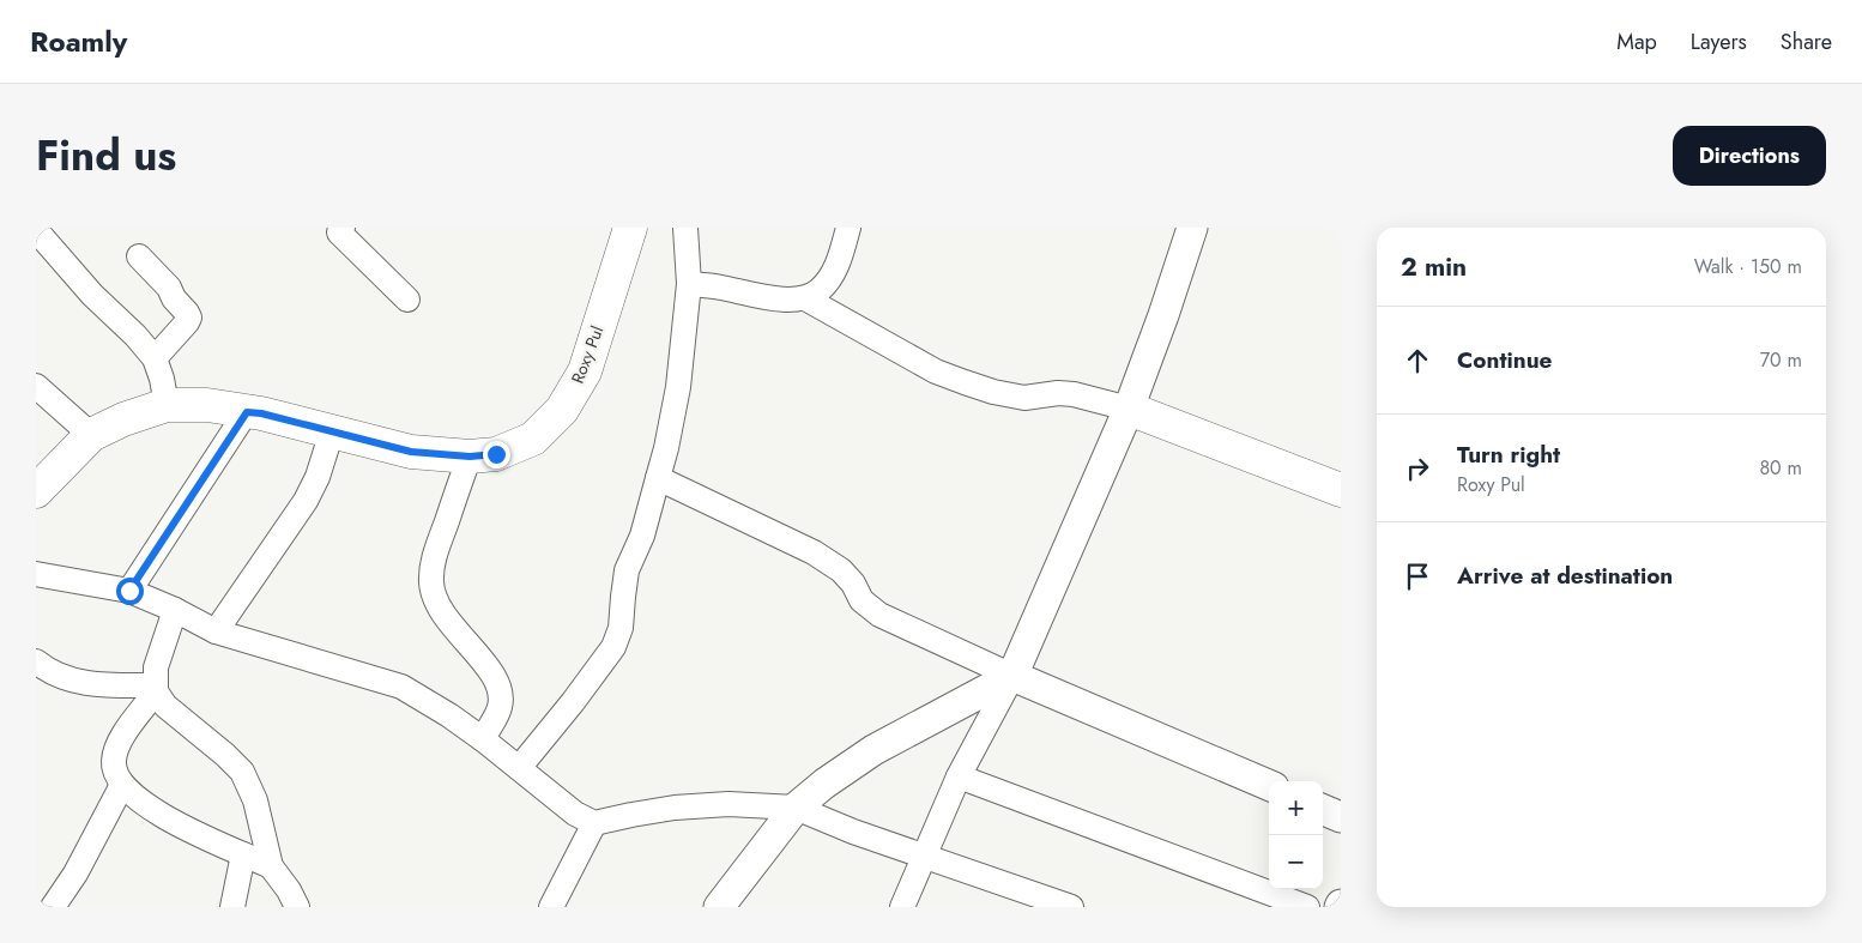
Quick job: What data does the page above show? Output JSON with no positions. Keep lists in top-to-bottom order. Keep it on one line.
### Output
{"streets":{"main road":["Roxy Pul"]},"page":{"header":"Roamly","nav":["Map","Layers","Share"],"title":"Find us","buttons":"Directions","heading":["2 min","Walk · 150 m"],"list":[["Continue","70 m"],["Turn right","Roxy Pul","80 m"],"Arrive at destination"],"map_buttons":["+","−"]}}
